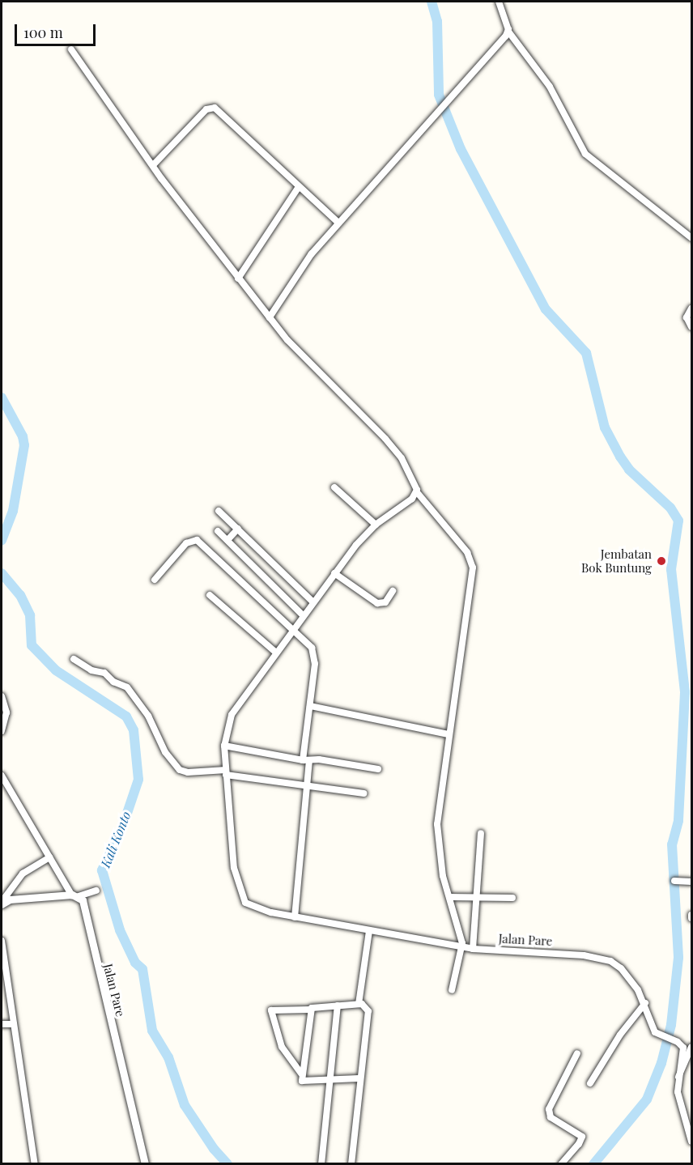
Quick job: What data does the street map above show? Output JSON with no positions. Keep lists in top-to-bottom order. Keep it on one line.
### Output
{"streets":{"street":["Jalan Pare"]},"water":["Kali Konto"],"places":["Jembatan Bok Buntung"],"scale_bar":"100 m"}
